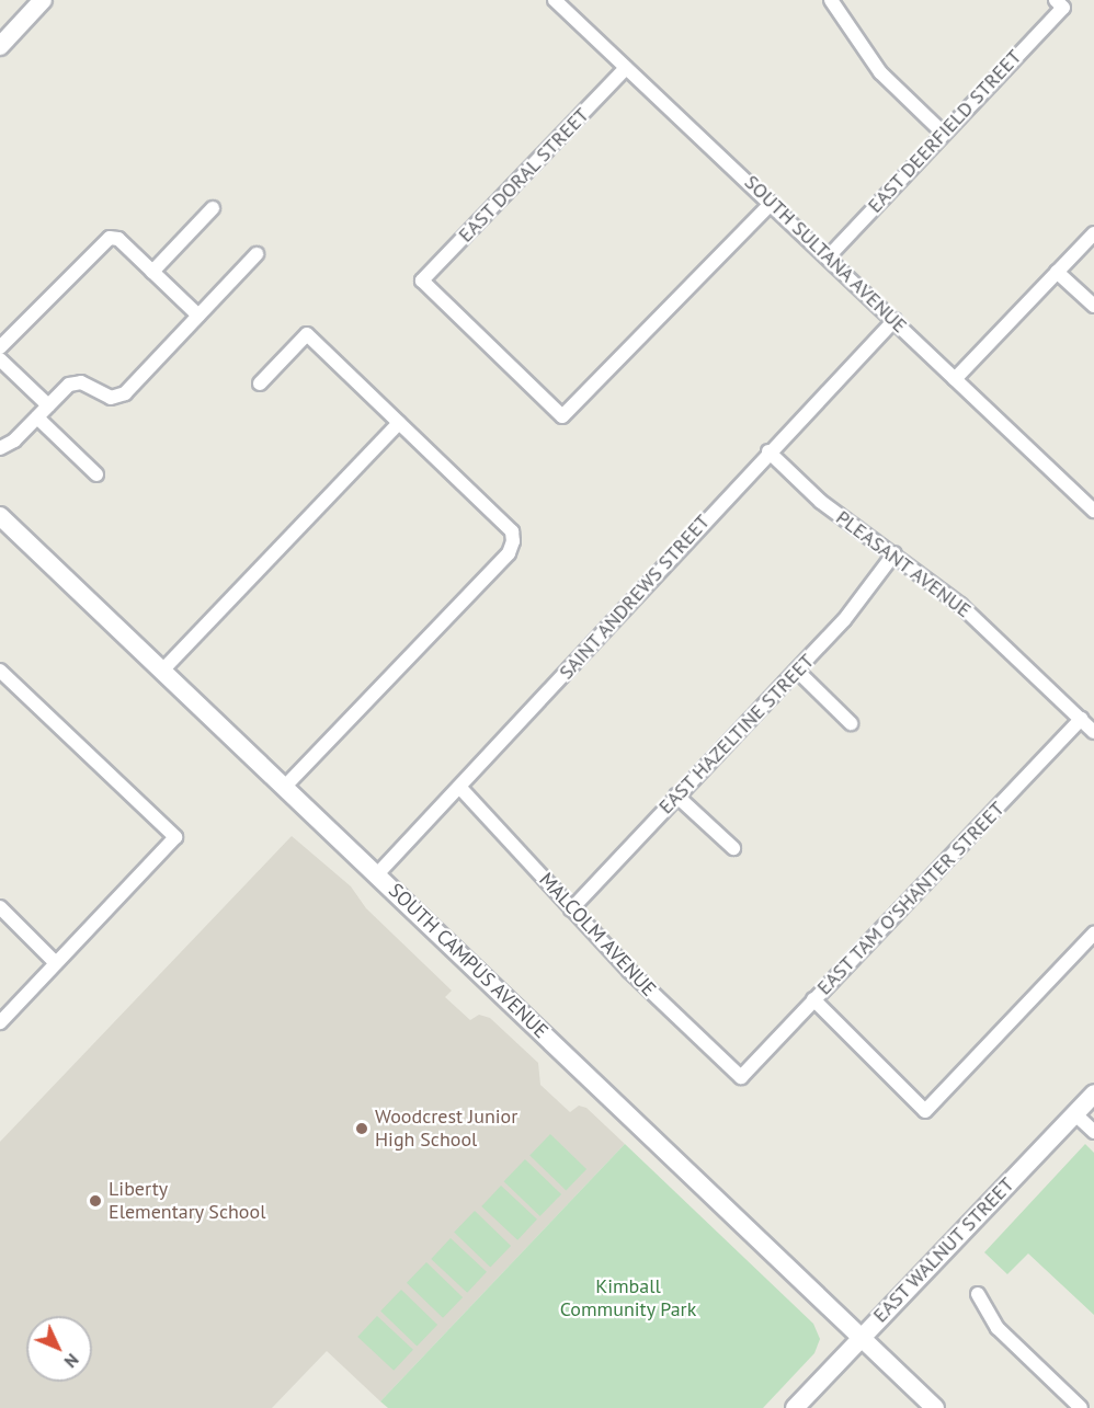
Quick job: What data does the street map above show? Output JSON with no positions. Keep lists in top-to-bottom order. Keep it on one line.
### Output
{"streets":{"street":["EAST DEERFIELD STREET","EAST DORAL STREET","SOUTH SULTANA AVENUE","PLEASANT AVENUE","SAINT ANDREWS STREET","EAST HAZELTINE STREET","EAST TAM O'SHANTER STREET","MALCOLM AVENUE","SOUTH CAMPUS AVENUE","EAST WALNUT STREET"]},"crossings":[["EAST DEERFIELD STREET","SOUTH SULTANA AVENUE"],["EAST DORAL STREET","SOUTH SULTANA AVENUE"],["SOUTH SULTANA AVENUE","SAINT ANDREWS STREET"],["PLEASANT AVENUE","SAINT ANDREWS STREET"],["PLEASANT AVENUE","EAST HAZELTINE STREET"],["PLEASANT AVENUE","EAST TAM O'SHANTER STREET"],["SAINT ANDREWS STREET","MALCOLM AVENUE"],["SAINT ANDREWS STREET","SOUTH CAMPUS AVENUE"],["EAST HAZELTINE STREET","MALCOLM AVENUE"],["EAST TAM O'SHANTER STREET","MALCOLM AVENUE"],["SOUTH CAMPUS AVENUE","EAST WALNUT STREET"]],"parks":["Kimball Community Park"],"places":["Woodcrest Junior High School","Liberty Elementary School"],"north":"bottom right"}
